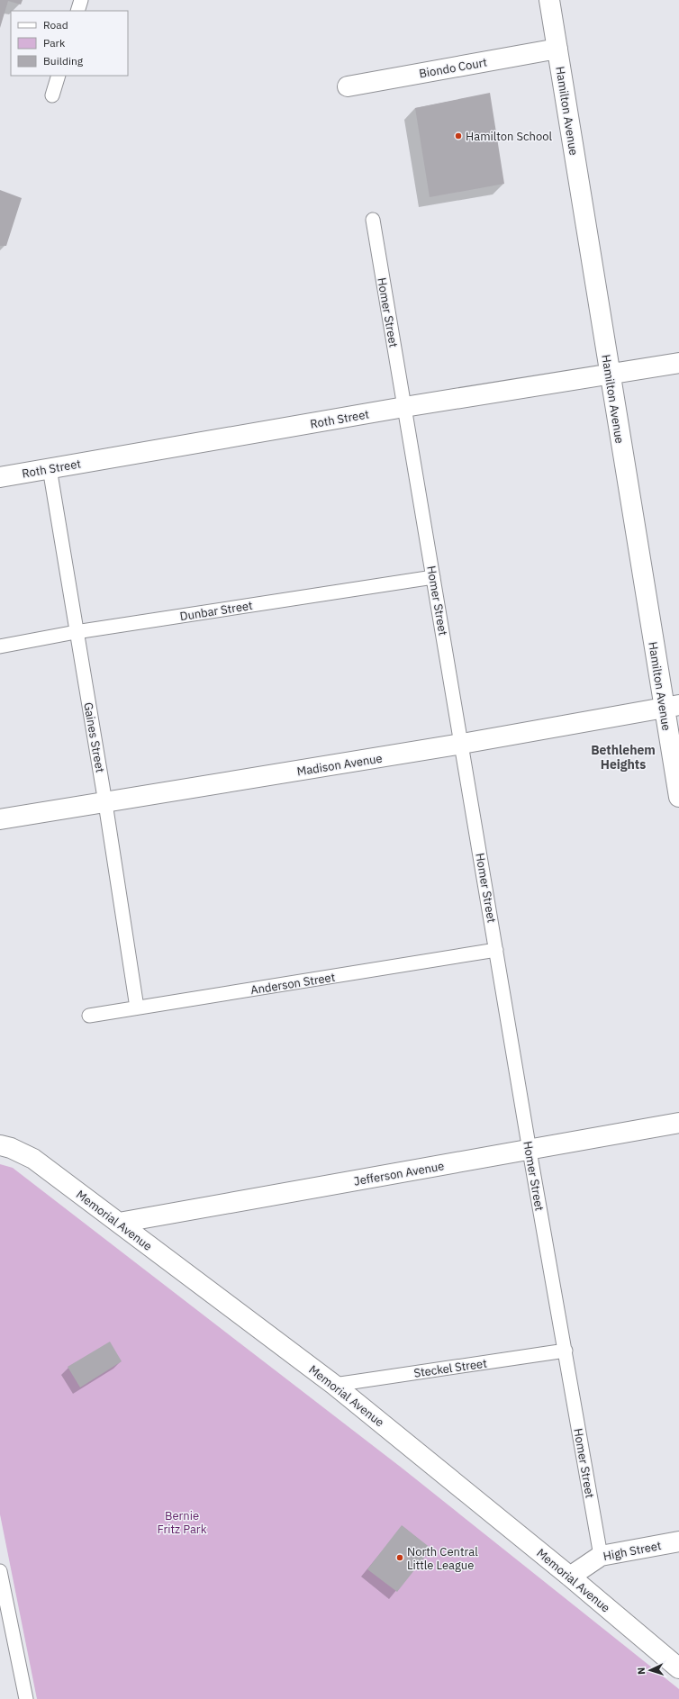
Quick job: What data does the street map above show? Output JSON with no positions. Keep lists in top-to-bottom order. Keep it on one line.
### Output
{"streets":{"street":["Biondo Court","Hamilton Avenue","Roth Street","Madison Avenue","Jefferson Avenue","Memorial Avenue","High Street"],"lane":["Homer Street","Dunbar Street","Gaines Street","Anderson Street","Steckel Street"]},"crossings":[["Biondo Court","Hamilton Avenue"],["Hamilton Avenue","Roth Street"],["Hamilton Avenue","Madison Avenue"],["Homer Street","Roth Street"],["Homer Street","Dunbar Street"],["Homer Street","Madison Avenue"],["Homer Street","Anderson Street"],["Homer Street","Jefferson Avenue"],["Homer Street","Steckel Street"],["Homer Street","High Street"],["Roth Street","Gaines Street"],["Dunbar Street","Gaines Street"],["Gaines Street","Madison Avenue"],["Gaines Street","Anderson Street"],["Jefferson Avenue","Memorial Avenue"],["Memorial Avenue","Steckel Street"],["Memorial Avenue","High Street"]],"districts":["Bethlehem Heights"],"parks":["Bernie Fritz Park"],"places":["Hamilton School","North Central Little League"],"legend":["Road","Park","Building"],"north":"left"}
